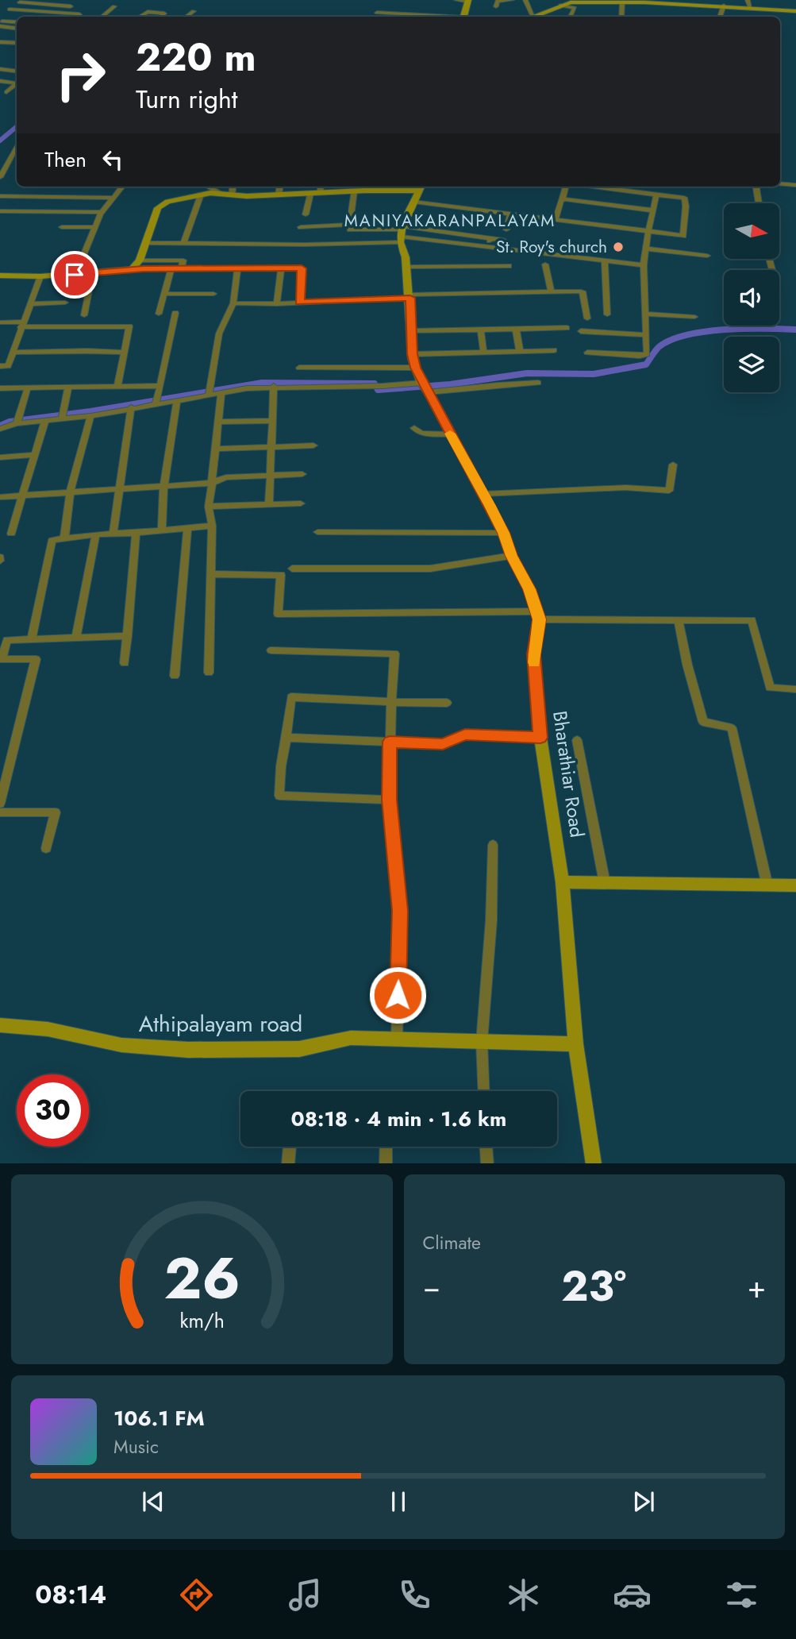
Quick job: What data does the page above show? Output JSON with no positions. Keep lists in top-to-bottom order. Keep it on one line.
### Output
{"streets":{"street":["Bharathiar Road","Athipalayam road"]},"crossings":[["Bharathiar Road","Athipalayam road"]],"districts":["MANIYAKARANPALAYAM"],"places":["St. Roy's church"],"north":"right","page":{"turn":["220 m","Turn right"],"then":"Then","limit":"30","trip":"08:18 · 4 min · 1.6 km","tile":"Climate","heat":["−","23°","+"],"song":["106.1 FM","Music"],"tabs":"08:14","gauge":["26","km/h"]}}
